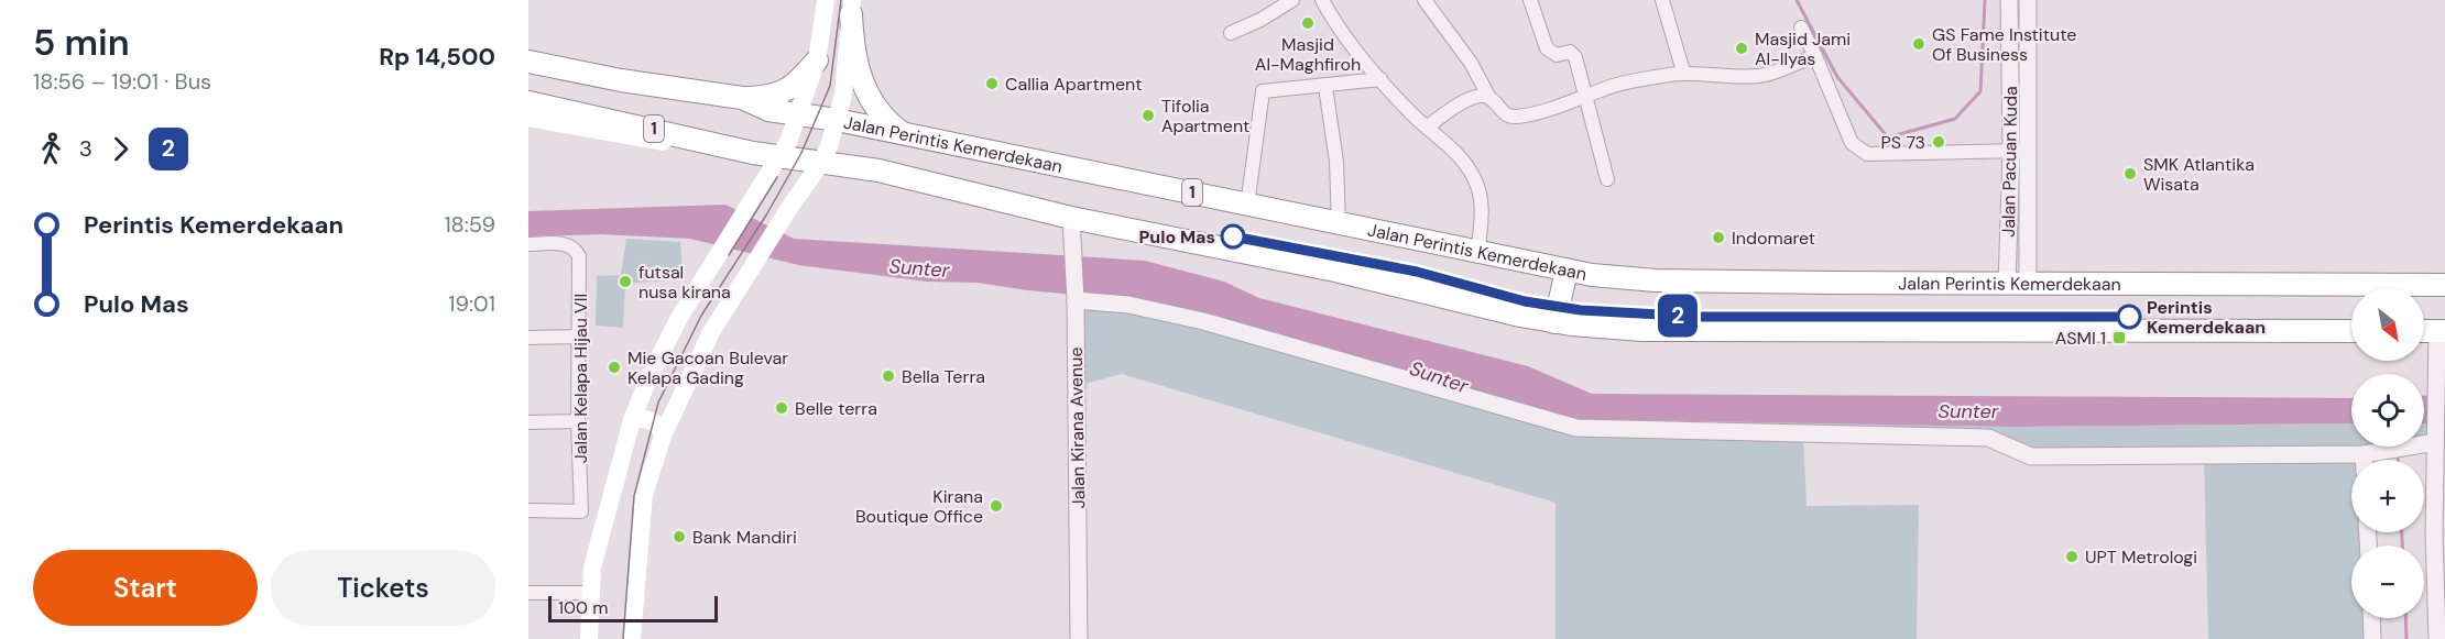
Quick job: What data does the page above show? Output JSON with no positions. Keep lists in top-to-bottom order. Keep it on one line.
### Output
{"streets":{"highway":["1","Jalan Perintis Kemerdekaan"],"street":["Jalan Pacuan Kuda","Jalan Kelapa Hijau VII","Jalan Kirana Avenue"]},"crossings":[["1","Jalan Kirana Avenue"],["Jalan Perintis Kemerdekaan","Jalan Pacuan Kuda"]],"water":["Sunter"],"places":{"other":["Masjid Al-Maghfiroh","GS Fame Institute Of Business","Masjid Jami Al-Ilyas","Callia Apartment","Tifolia Apartment","PS 73","SMK Atlantika Wisata","Pulo Mas","Indomaret","futsal nusa kirana","Perintis Kemerdekaan","Mie Gacoan Bulevar Kelapa Gading","Bella Terra","Belle terra","Kirana Boutique Office","Bank Mandiri","UPT Metrologi"],"transit":["ASMI 1"]},"lines":["bus line 2"],"scale_bar":"100 m","north":"bottom right","page":{"heading":["5 min","18:56 – 19:01 · Bus","Rp 14,500"],"on_map":"2","legs":["3","2"],"list":[{"name":"Perintis Kemerdekaan","value":"18:59"},{"name":"Pulo Mas","value":"19:01"}],"map_buttons":["+","−"],"buttons":["Start","Tickets"],"scale":"100 m"}}
